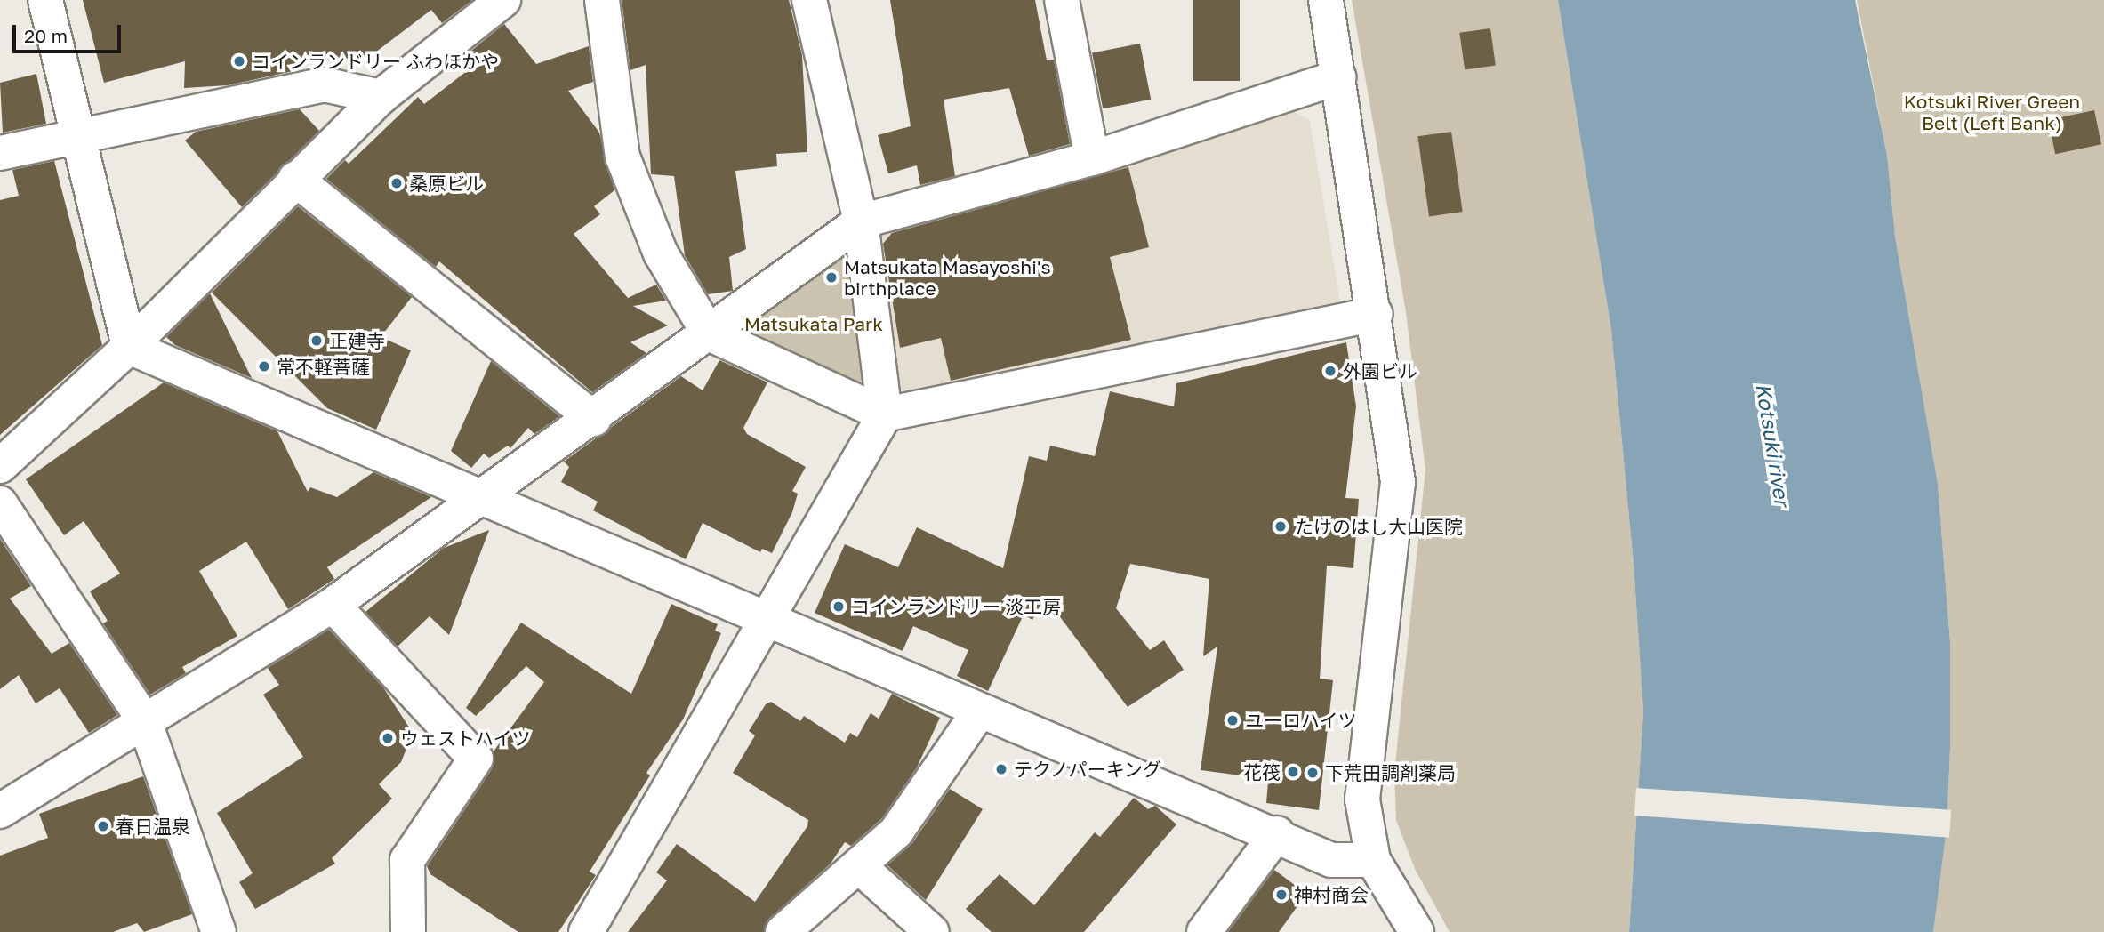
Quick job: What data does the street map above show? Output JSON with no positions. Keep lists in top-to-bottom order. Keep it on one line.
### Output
{"water":["Kotsuki river"],"parks":["Kotsuki River Green Belt (Left Bank)","Matsukata Park"],"places":["コインランドリー ふわほかや","桑原ビル","Matsukata Masayoshi's birthplace","正建寺","常不軽菩薩","外園ビル","たけのはし大山医院","コインランドリー 淡工房","ユーロハイツ","ウェストハイツ","テクノパーキング","花筏","下荒田調剤薬局","春日温泉","神村商会"],"scale_bar":"20 m"}
